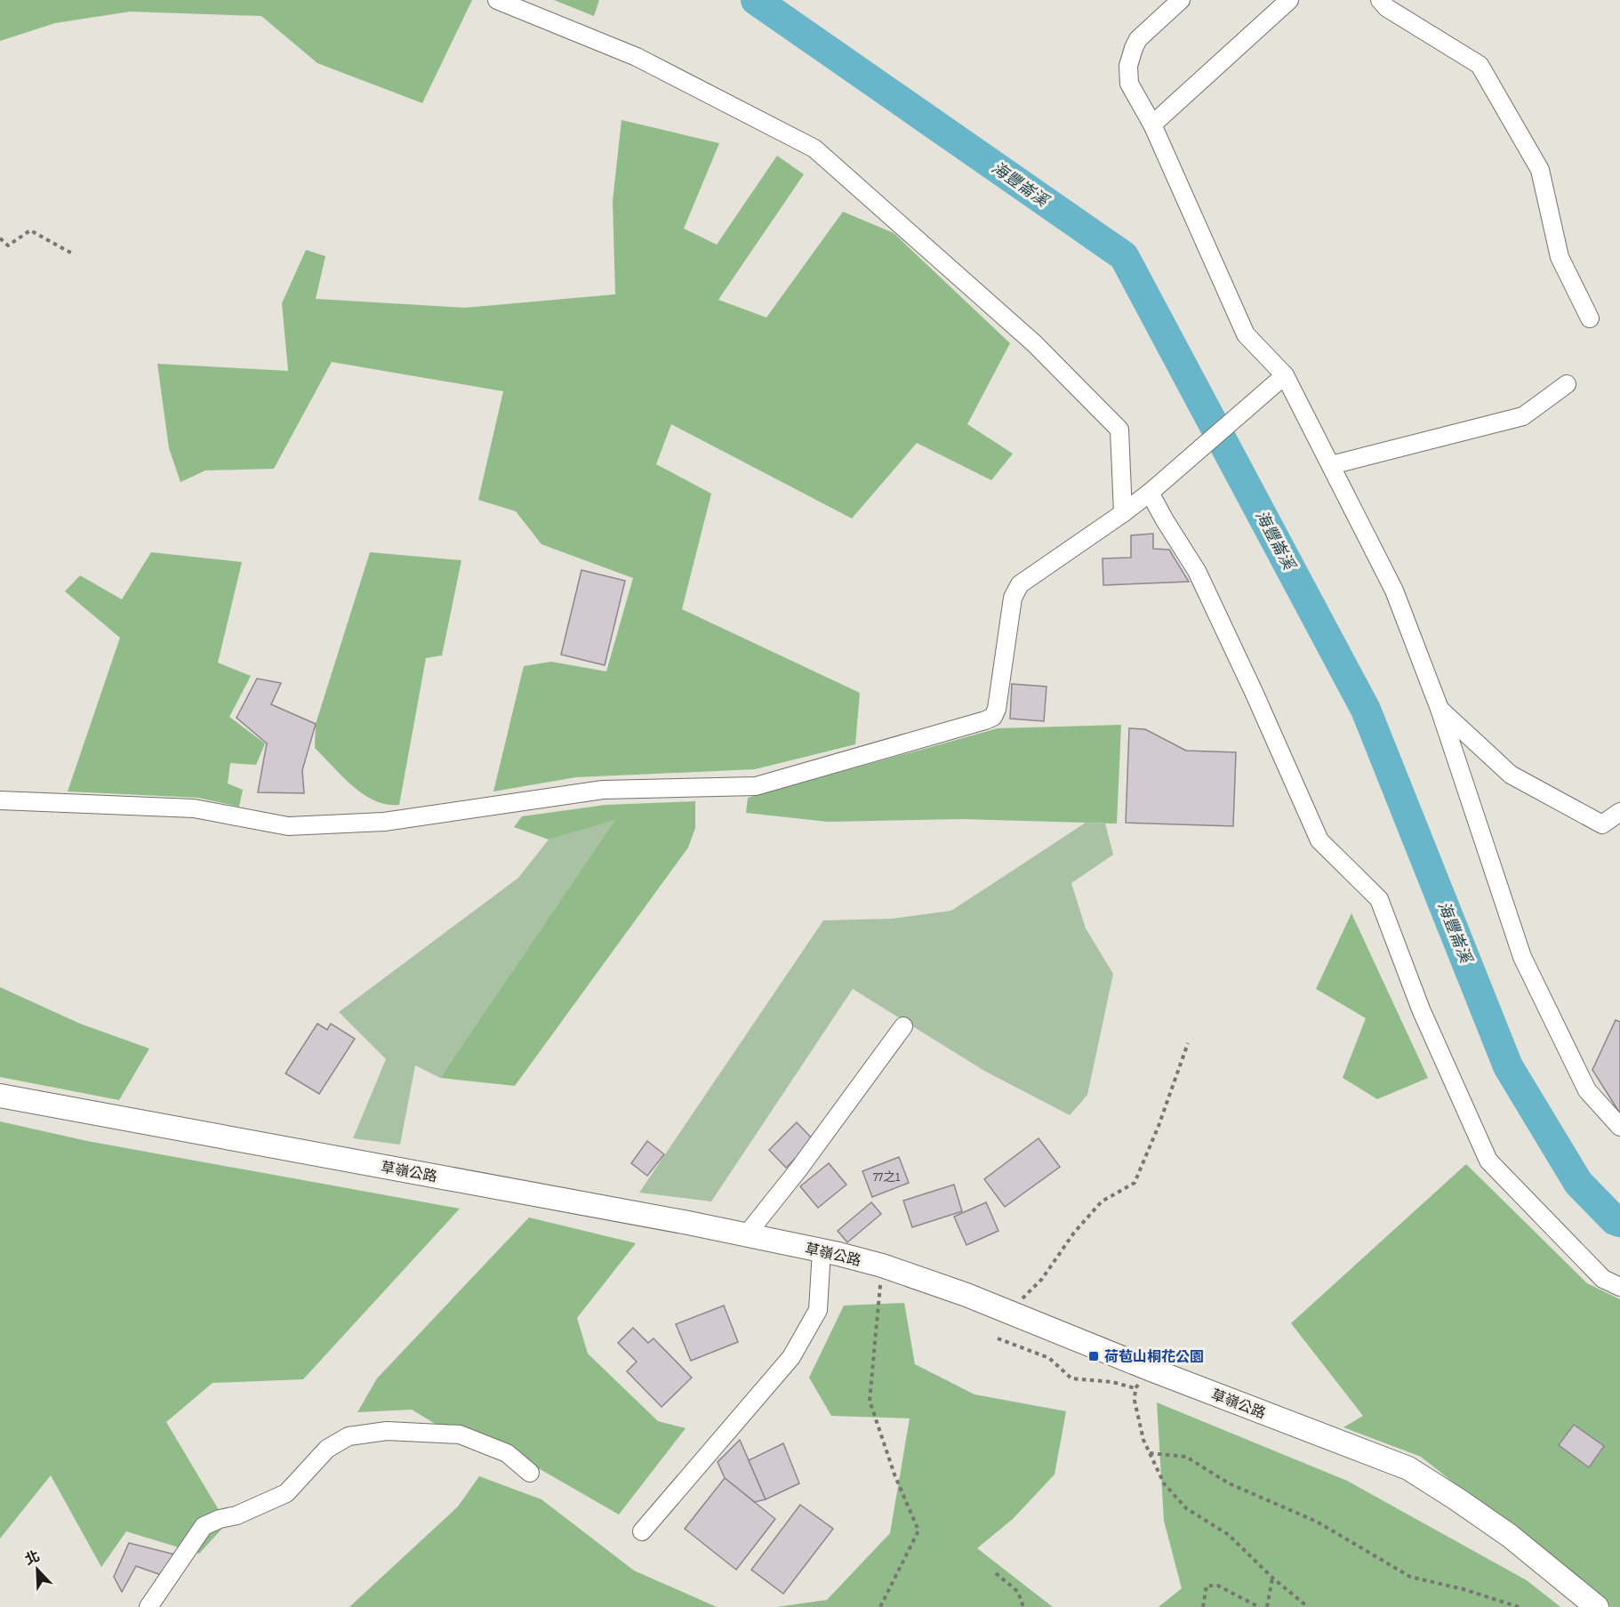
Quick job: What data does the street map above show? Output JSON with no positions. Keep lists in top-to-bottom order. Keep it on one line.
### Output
{"streets":{"main road":["草嶺公路"]},"water":["海豐崙溪"],"places":{"transit":["荷苞山桐花公園"]},"house_numbers":["77之1"],"north":"top left"}
